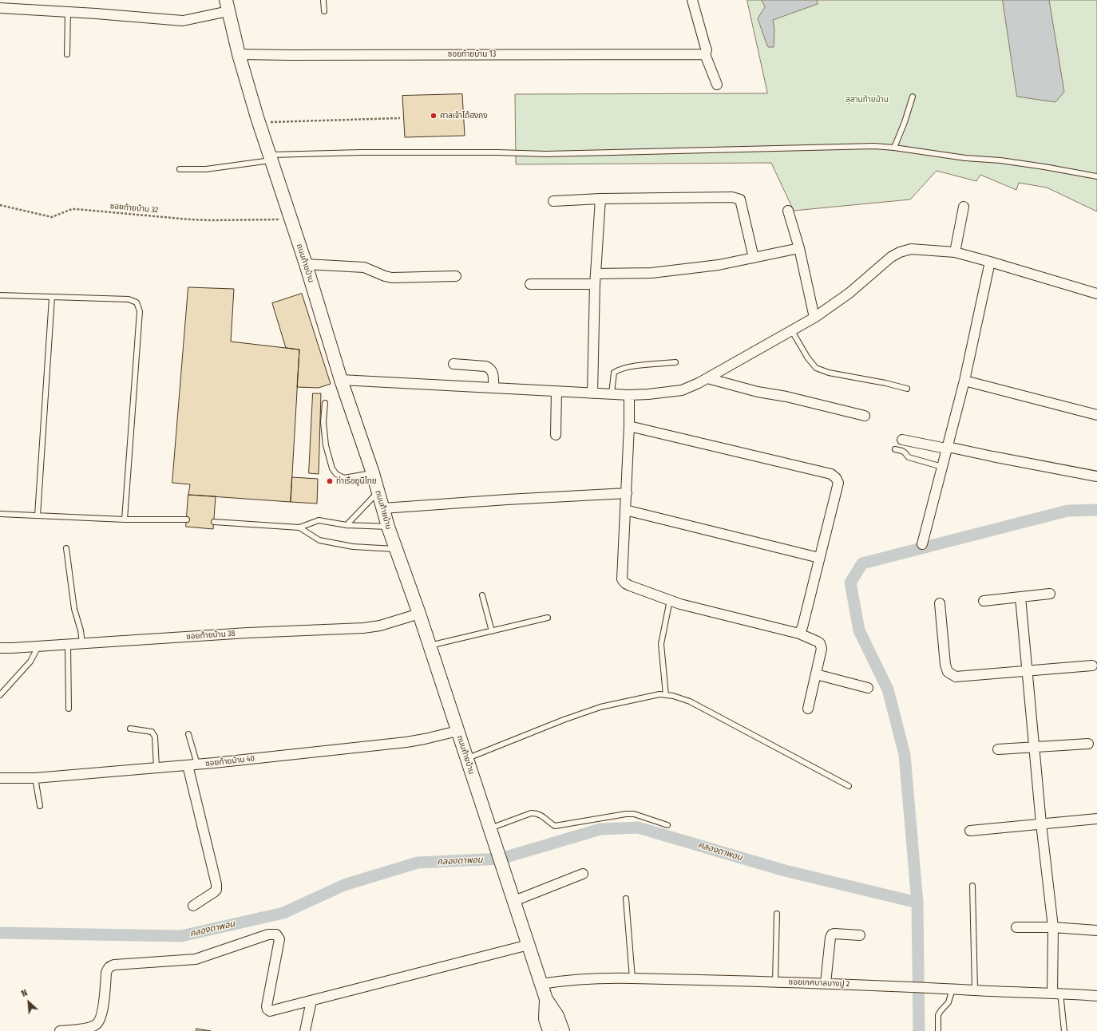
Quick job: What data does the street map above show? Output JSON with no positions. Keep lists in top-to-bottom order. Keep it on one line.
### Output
{"streets":{"street":["ซอยท้ายบ้าน 13","ถนนท้ายบ้าน","ซอยท้ายบ้าน 38","ซอยท้ายบ้าน 40","ซอยเทศบาลบางปู 2"],"path":["ซอยท้ายบ้าน 32"]},"crossings":[["ซอยท้ายบ้าน 13","ถนนท้ายบ้าน"],["ถนนท้ายบ้าน","ซอยท้ายบ้าน 38"],["ถนนท้ายบ้าน","ซอยท้ายบ้าน 40"],["ถนนท้ายบ้าน","ซอยเทศบาลบางปู 2"]],"water":["คลองตาพอน"],"parks":["สุสานท้ายบ้าน"],"places":["ศาลเจ้าไต้ฮงกง","ท่าเรือยูนิไทย"],"north":"top left"}
